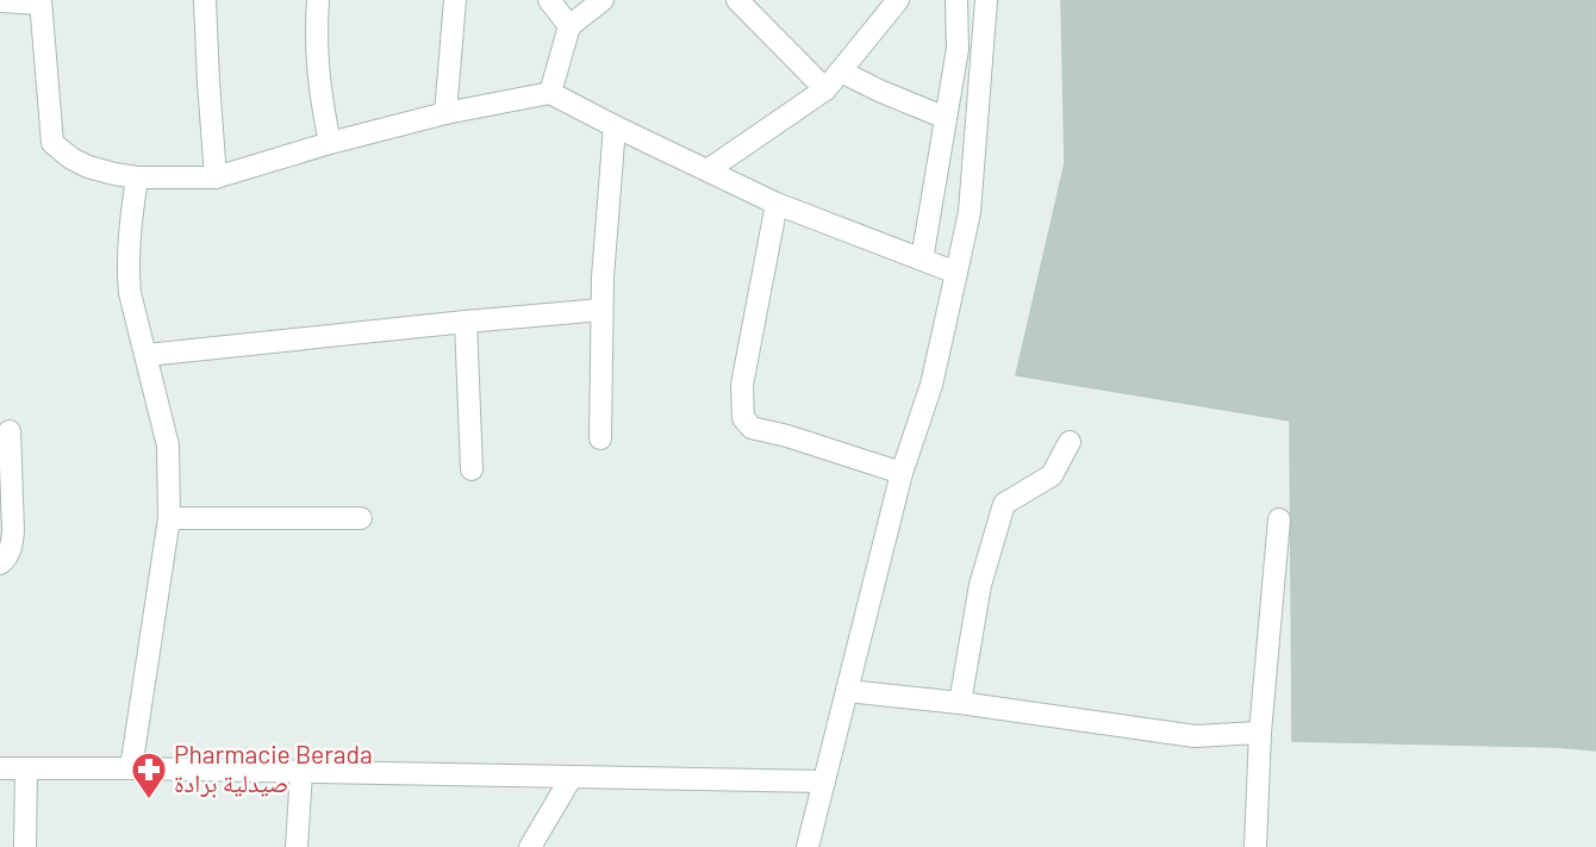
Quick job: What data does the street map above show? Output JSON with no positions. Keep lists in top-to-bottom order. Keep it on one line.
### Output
{"places":{"pharmacy":["Pharmacie Berada صيدلية برادة"]}}
